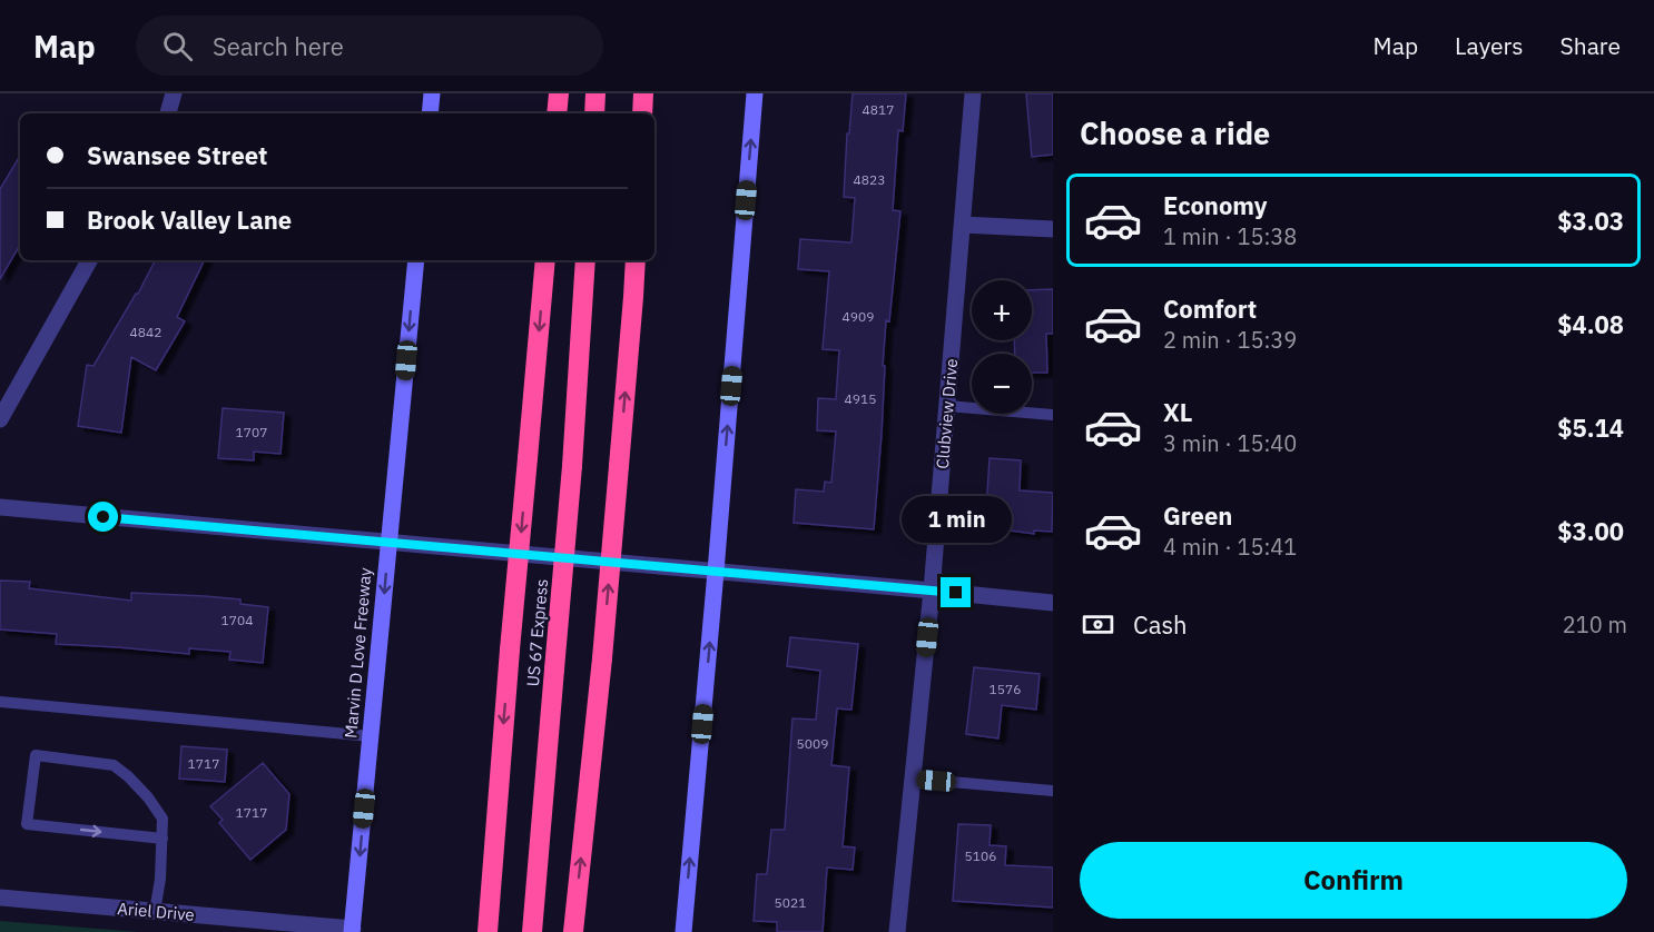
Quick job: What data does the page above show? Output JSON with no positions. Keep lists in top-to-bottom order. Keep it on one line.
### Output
{"streets":{"highway":["US 67 Express"],"main road":["Marvin D Love Freeway"],"street":["Clubview Drive","Ariel Drive"]},"crossings":[["Marvin D Love Freeway","Ariel Drive"]],"one_way":["Marvin D Love Freeway"],"house_numbers":["4817","4823","4909","4842","4915","1707","1704","1576","5009","1717","1717","5106","5021"],"page":{"header":"Map","search":"Search here","nav":["Map","Layers","Share"],"heading":"Choose a ride","banner":["Swansee Street","Brook Valley Lane"],"list":[{"name":"Economy","note":"1 min · 15:38","value":"$3.03"},{"name":"Comfort","note":"2 min · 15:39","value":"$4.08"},{"name":"XL","note":"3 min · 15:40","value":"$5.14"},{"name":"Green","note":"4 min · 15:41","value":"$3.00"}],"map_buttons":["+","−"],"bubble":"1 min","pay":["Cash","210 m"],"buttons":"Confirm"}}
